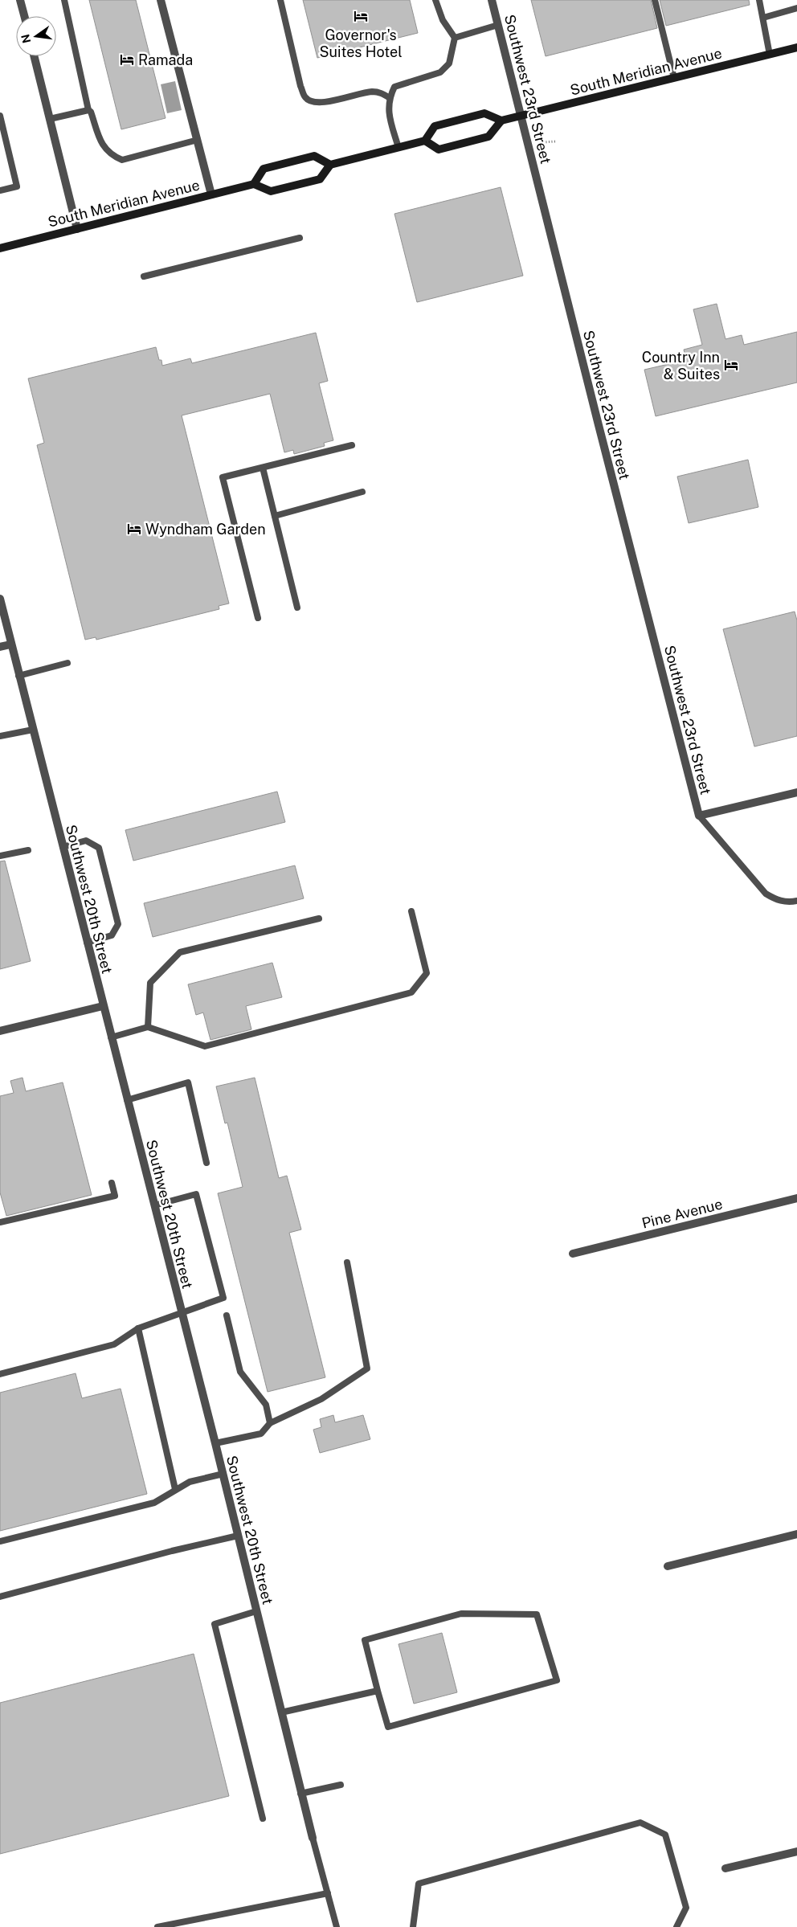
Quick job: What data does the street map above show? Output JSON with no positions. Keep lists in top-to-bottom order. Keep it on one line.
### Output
{"streets":{"main road":["South Meridian Avenue"],"street":["Southwest 23rd Street","Southwest 20th Street","Pine Avenue"]},"crossings":[["South Meridian Avenue","Southwest 23rd Street"]],"places":{"hotel":["Governor's Suites Hotel","Ramada","Country Inn & Suites","Wyndham Garden"]},"north":"left"}
